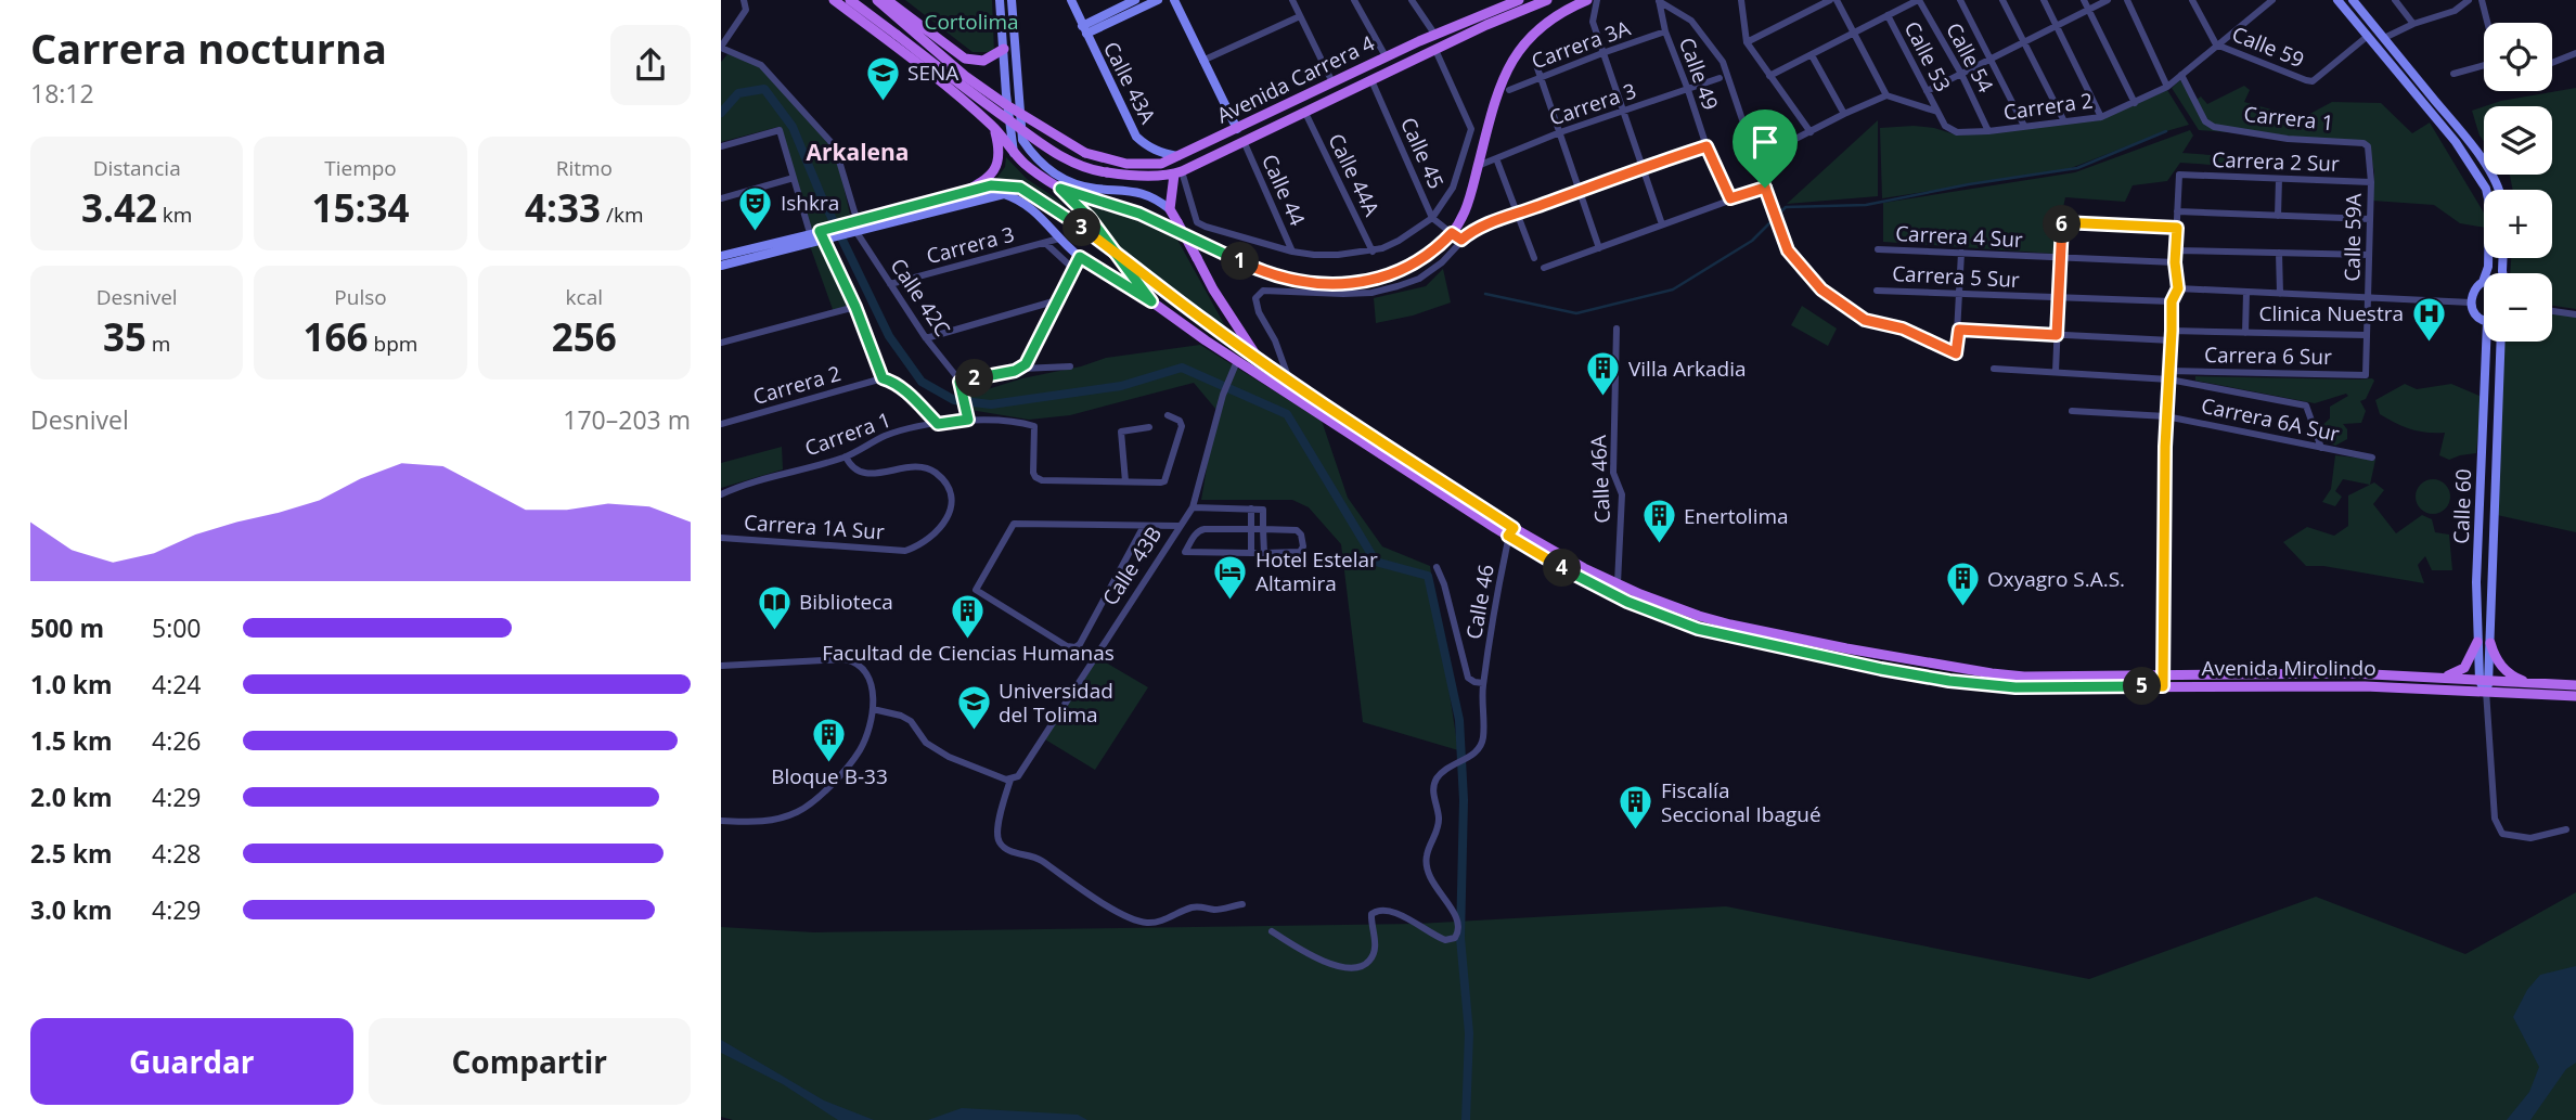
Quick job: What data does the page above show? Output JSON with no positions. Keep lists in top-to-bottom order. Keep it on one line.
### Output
{"streets":{"main road":["Avenida Carrera 4","Calle 43A","Calle 60","Avenida Mirolindo"],"street":["Carrera 3A","Calle 59","Calle 53","Calle 54","Calle 49","Carrera 3","Carrera 2","Carrera 1","Calle 45","Carrera 2 Sur","Calle 44A","Calle 44","Carrera 4 Sur","Calle 59A","Carrera 5 Sur","Calle 42C","Carrera 6 Sur","Carrera 6A Sur","Calle 46A","Carrera 1A Sur","Calle 43B","Calle 46"]},"crossings":[["Carrera 3A","Calle 49"],["Calle 59","Carrera 2"],["Calle 53","Carrera 2"],["Calle 54","Carrera 2"],["Calle 49","Carrera 3"],["Avenida Carrera 4","Calle 43A"],["Avenida Carrera 4","Calle 45"],["Avenida Carrera 4","Calle 44A"],["Avenida Carrera 4","Calle 44"],["Carrera 3","Calle 42C"],["Carrera 2","Carrera 1"],["Carrera 1","Calle 59A"],["Carrera 1","Carrera 1A Sur"],["Carrera 2 Sur","Calle 59A"],["Calle 59A","Carrera 6 Sur"],["Calle 46A","Avenida Mirolindo"],["Calle 60","Avenida Mirolindo"],["Calle 43B","Avenida Mirolindo"],["Calle 46","Avenida Mirolindo"]],"districts":["Arkalena"],"parks":["Cortolima"],"places":{"school or university":["SENA","Universidad del Tolima"],"theatre":["Ishkra"],"hospital":["Clinica Nuestra"],"building":["Villa Arkadia","Enertolima","Oxyagro S.A.S.","Facultad de Ciencias Humanas","Bloque B-33","Fiscalía Seccional Ibagué"],"hotel":["Hotel Estelar Altamira"],"library":["Biblioteca"]},"page":{"heading":["Carrera nocturna","18:12"],"map_buttons":["+","−"],"stats":[["Distancia","3.42 km"],["Tiempo","15:34"],["Ritmo","4:33 /km"],["Desnivel","35 m"],["Pulso","166 bpm"],["kcal","256"]],"pins":["6","3","1","2","4","5"],"chart":["Desnivel","170–203 m"],"list":[{"name":"500 m","note":"5:00"},{"name":"1.0 km","note":"4:24"},{"name":"1.5 km","note":"4:26"},{"name":"2.0 km","note":"4:29"},{"name":"2.5 km","note":"4:28"},{"name":"3.0 km","note":"4:29"}],"buttons":["Guardar","Compartir"]}}
